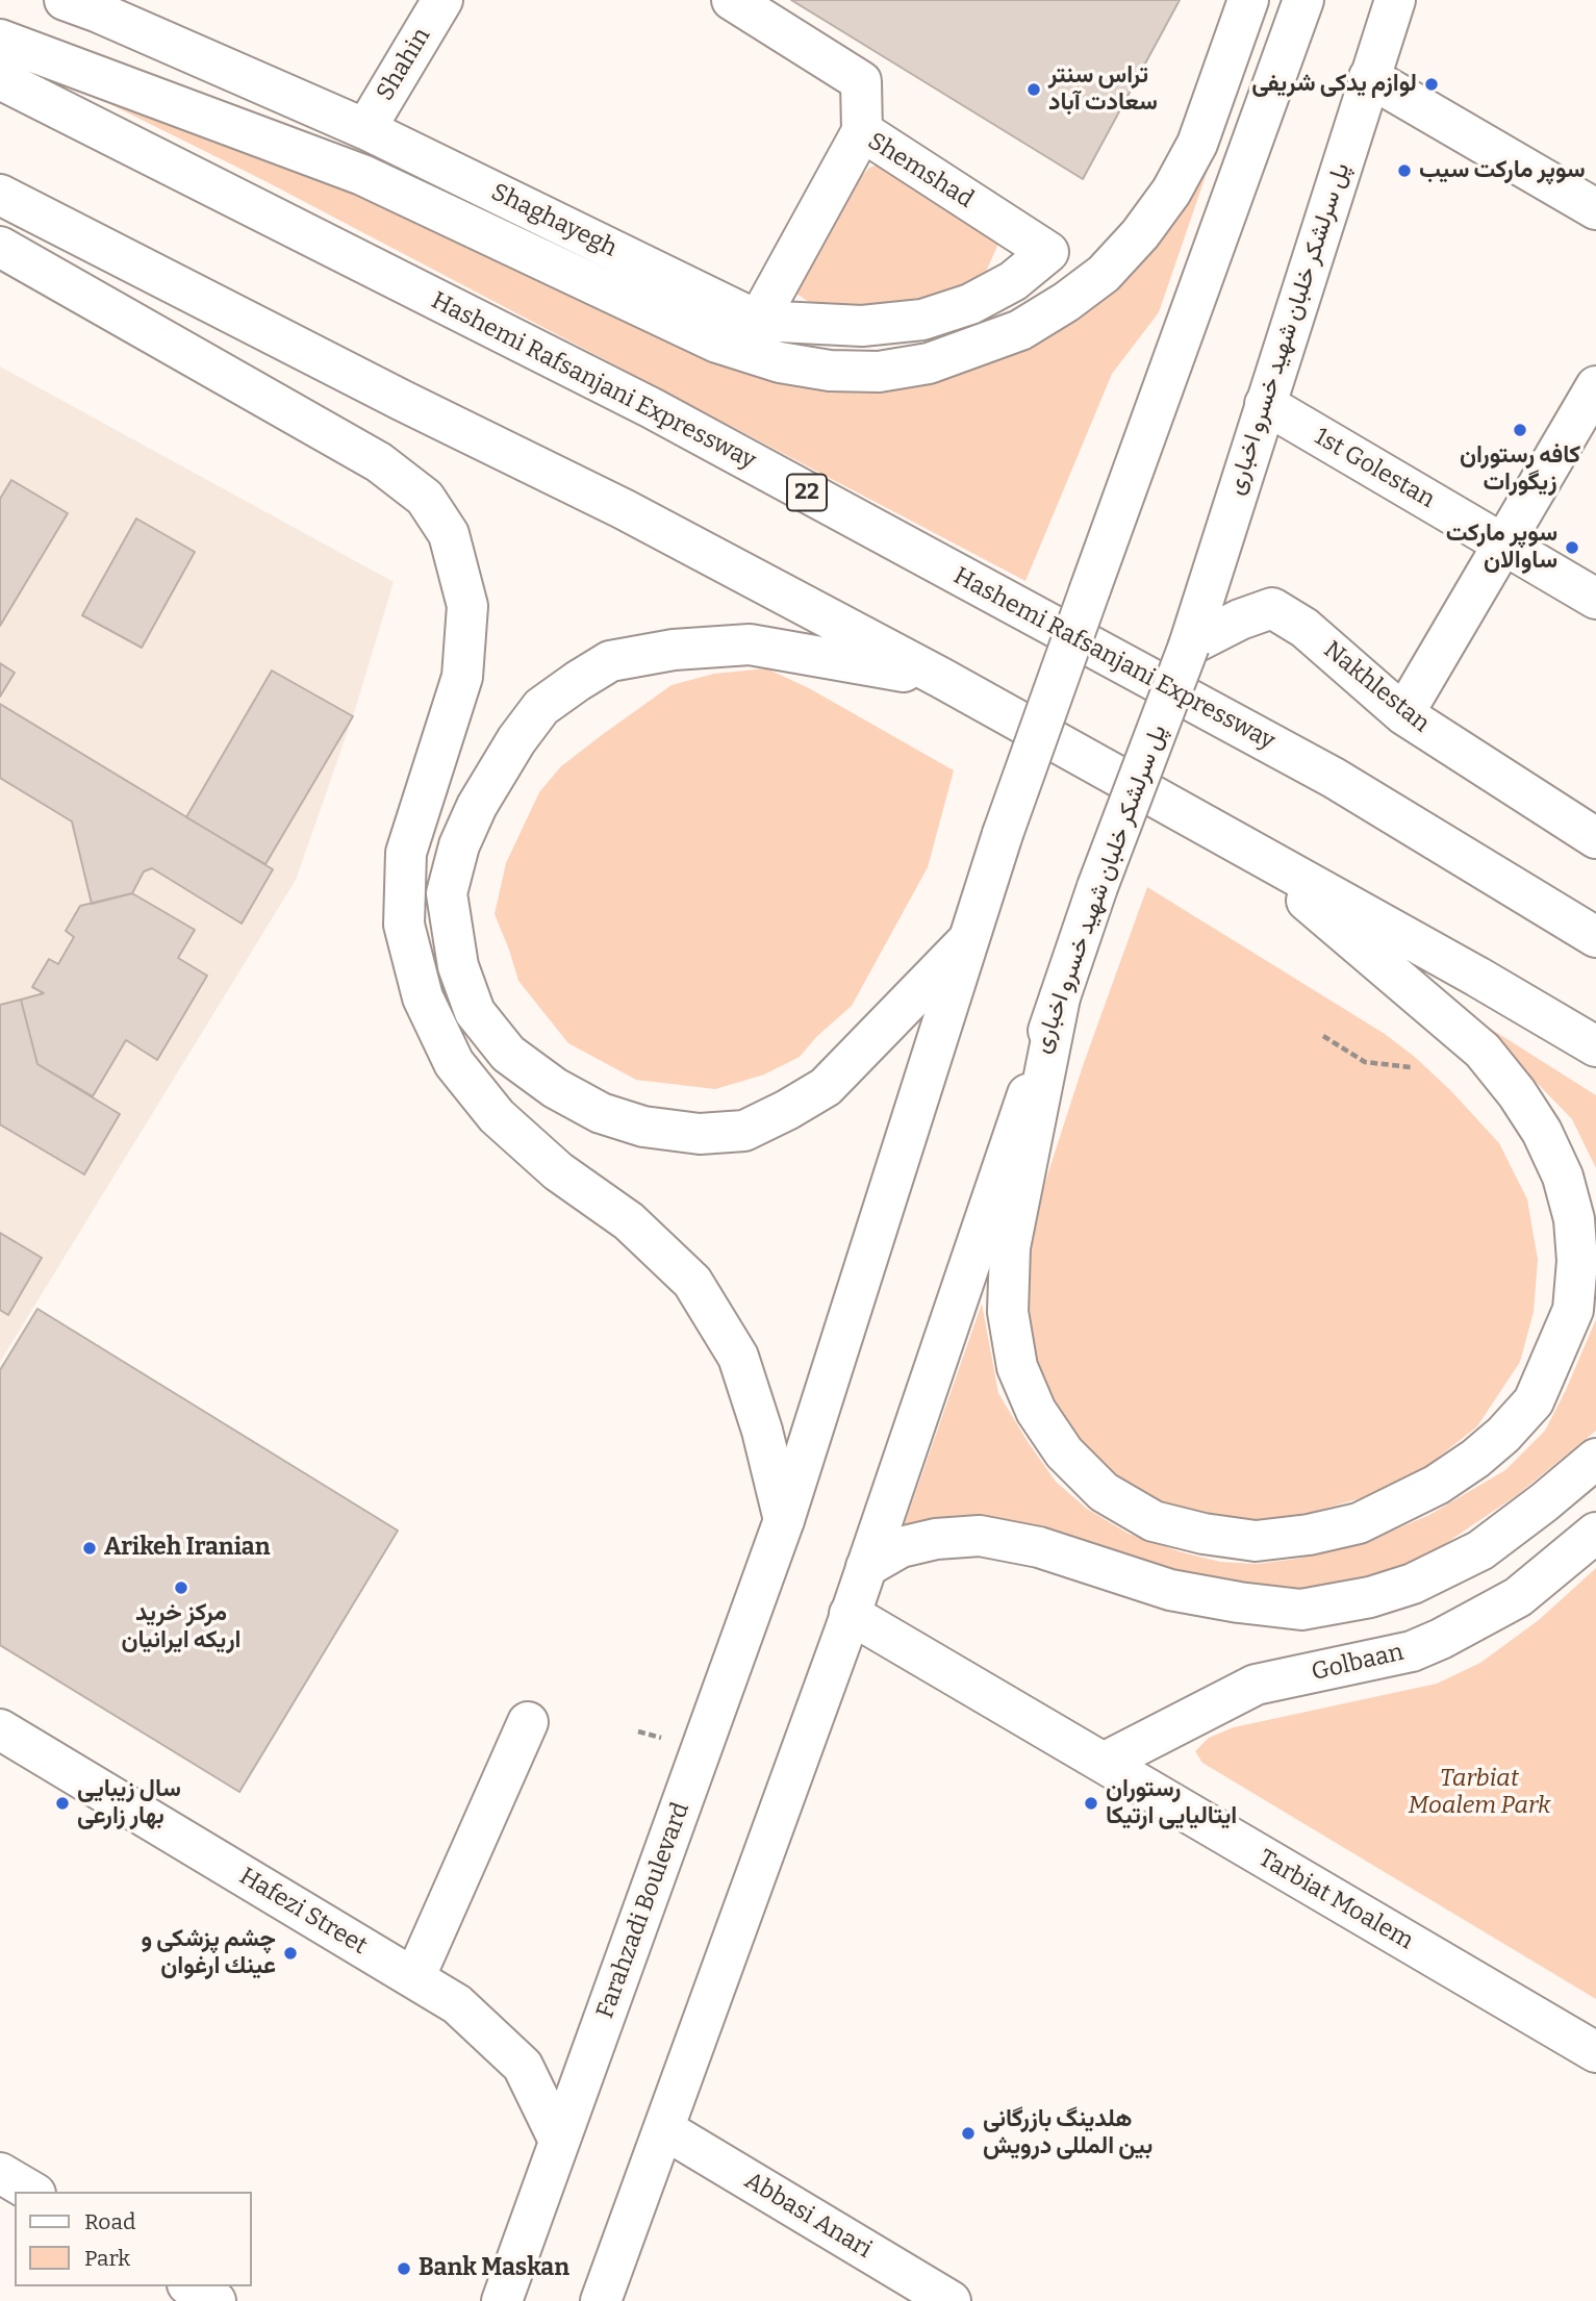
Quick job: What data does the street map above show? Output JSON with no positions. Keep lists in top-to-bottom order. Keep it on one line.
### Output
{"streets":{"main road":["Shahin","Shemshad","Shaghayegh","پل سرلشکر خلبان شهید خسرو اخباری","Hashemi Rafsanjani Expressway","1st Golestan","22","Nakhlestan","Golbaan","Tarbiat Moalem","Farahzadi Boulevard","Hafezi Street","Abbasi Anari"]},"crossings":[["Shahin","Shaghayegh"],["Shemshad","Shaghayegh"],["پل سرلشکر خلبان شهید خسرو اخباری","1st Golestan"],["پل سرلشکر خلبان شهید خسرو اخباری","Nakhlestan"],["Golbaan","Tarbiat Moalem"],["Farahzadi Boulevard","Hafezi Street"]],"parks":["Tarbiat Moalem Park"],"places":["لوازم یدکی شریفی","تراس سنتر سعادت آباد","سوپر مارکت سیب","کافه رستوران زیگورات","سوپر مارکت ساوالان","Arikeh Iranian","مرکز خرید اریکه ایرانیان","سال زیبایی بهار زارعی","رستوران ایتالیایی ارتیکا","چشم پزشكى و عينك ارغوان","هلدینگ بازرگانی بین المللی درویش","Bank Maskan"],"legend":["Road","Park"]}
